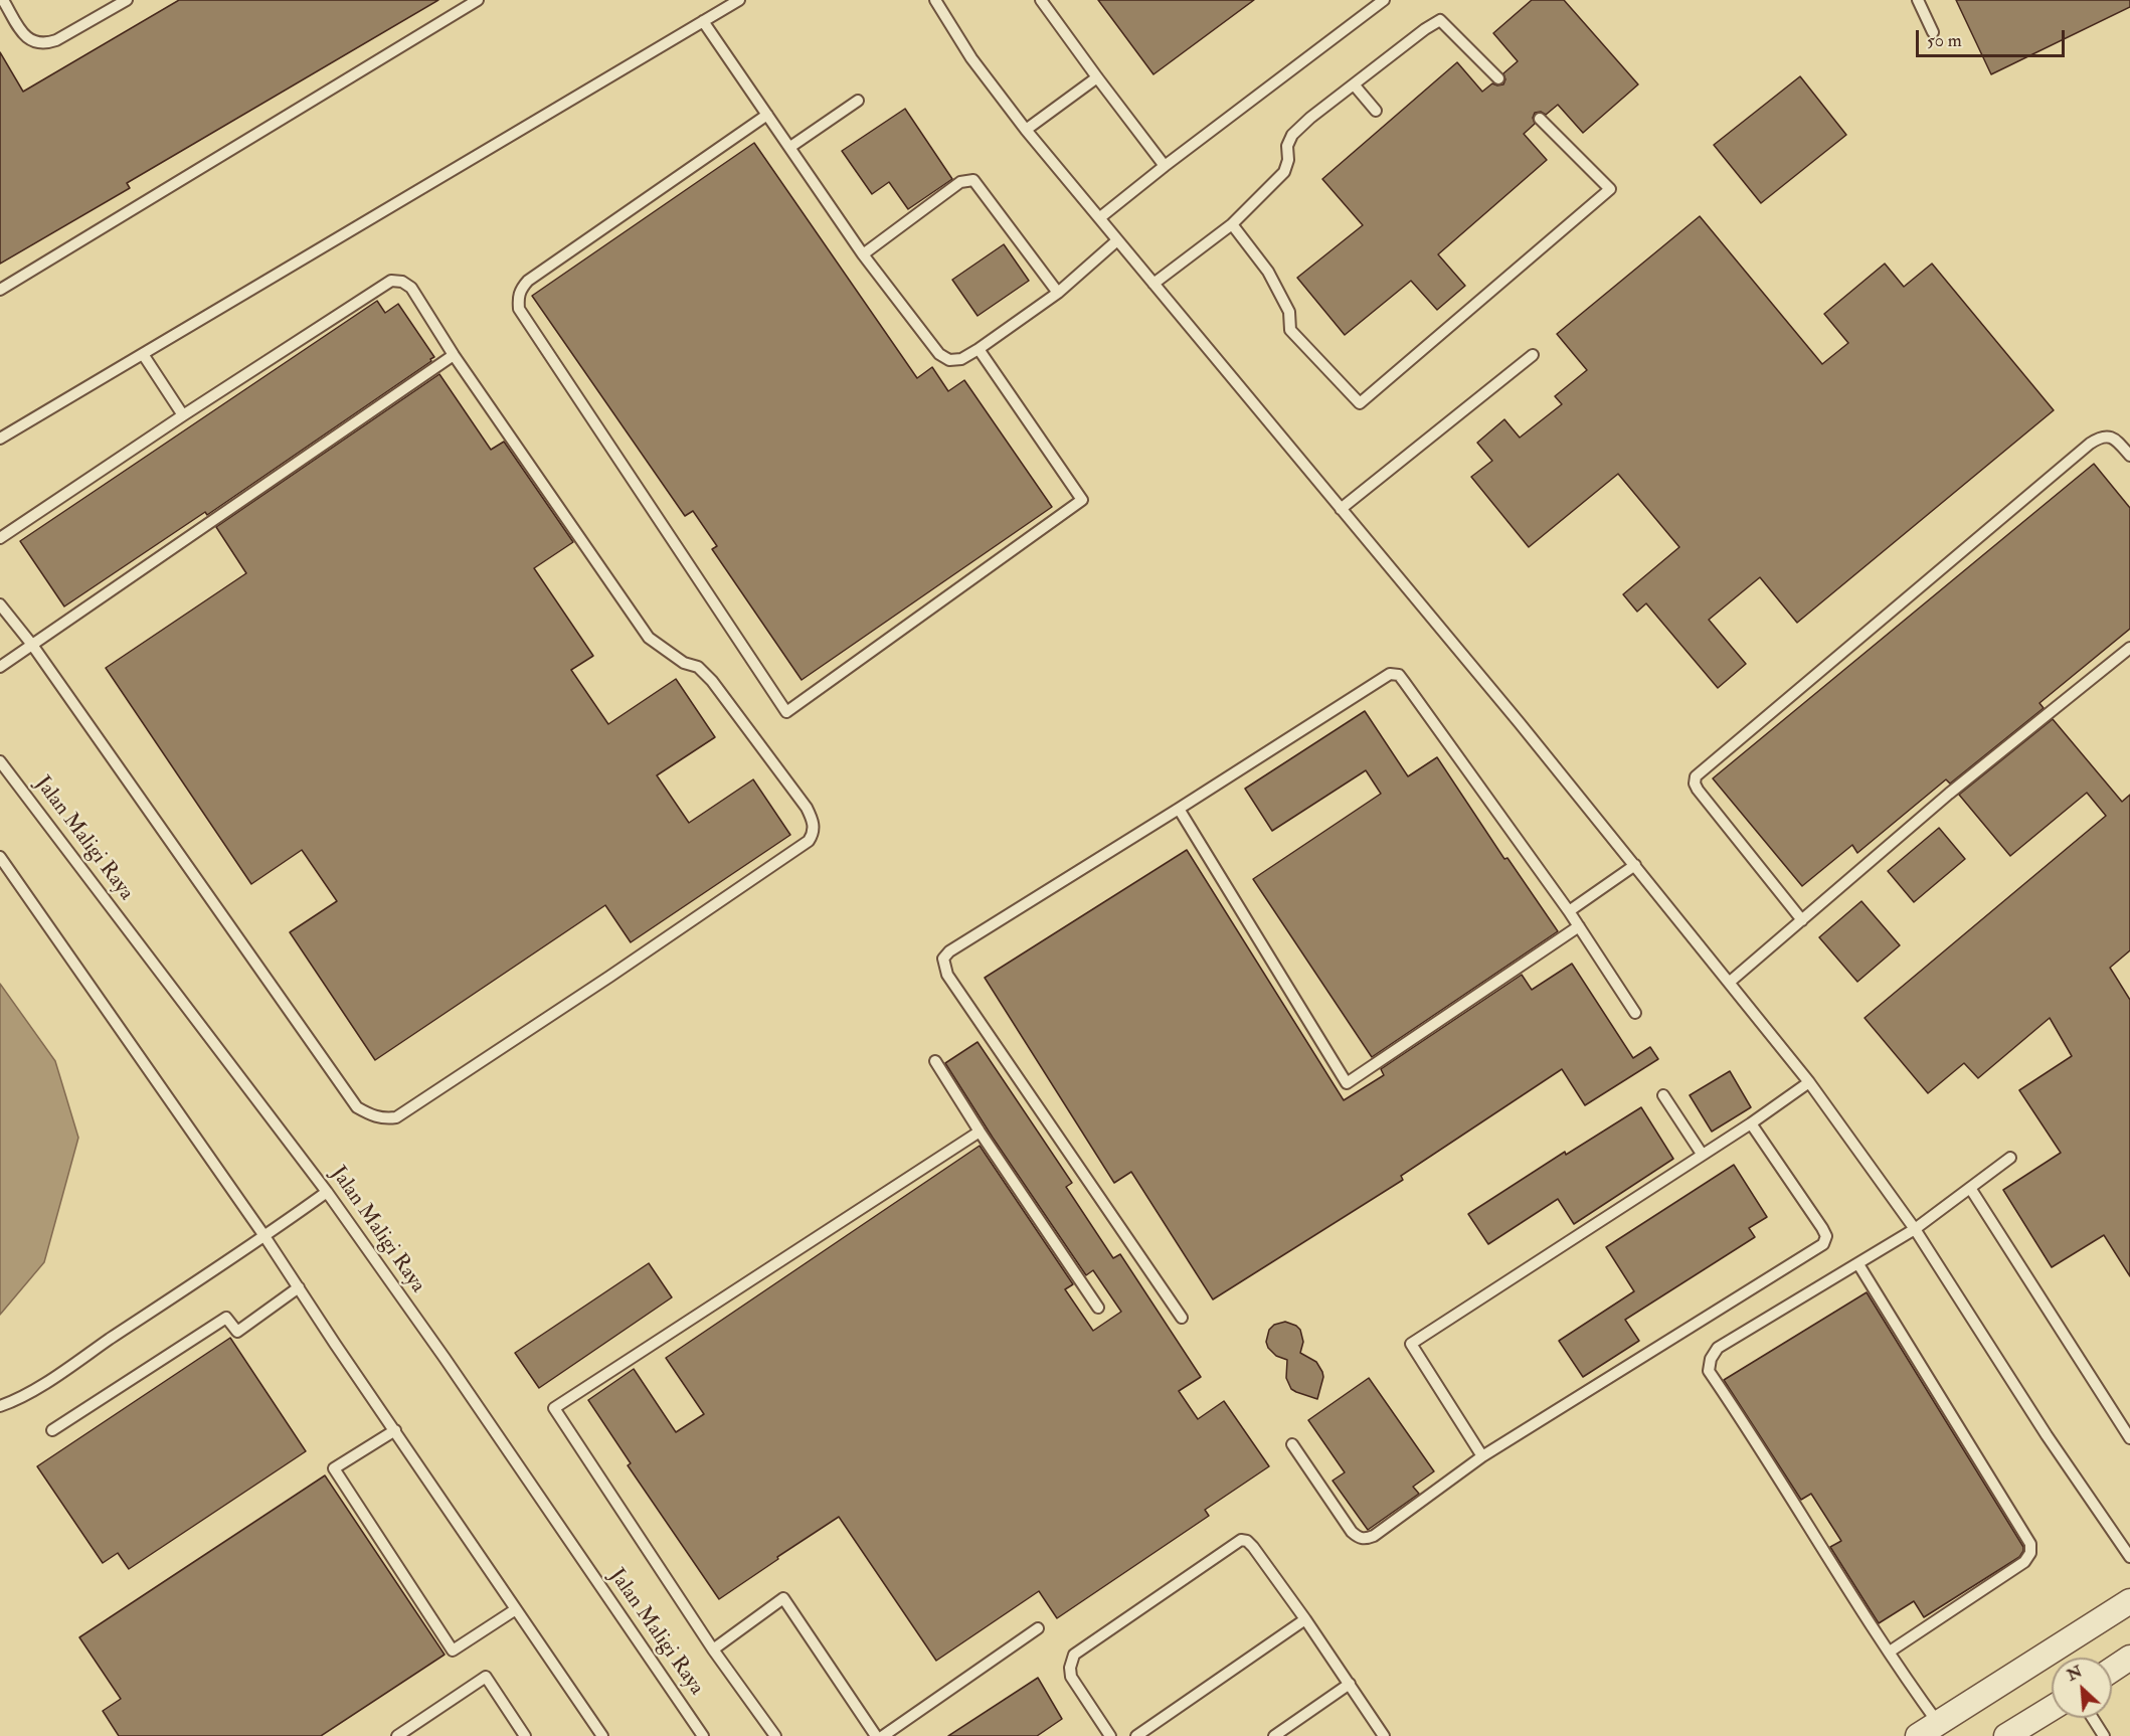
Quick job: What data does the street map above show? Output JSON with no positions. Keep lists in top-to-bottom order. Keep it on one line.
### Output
{"streets":{"lane":["Jalan Maligi Raya"]},"scale_bar":"50 m","north":"top left"}
